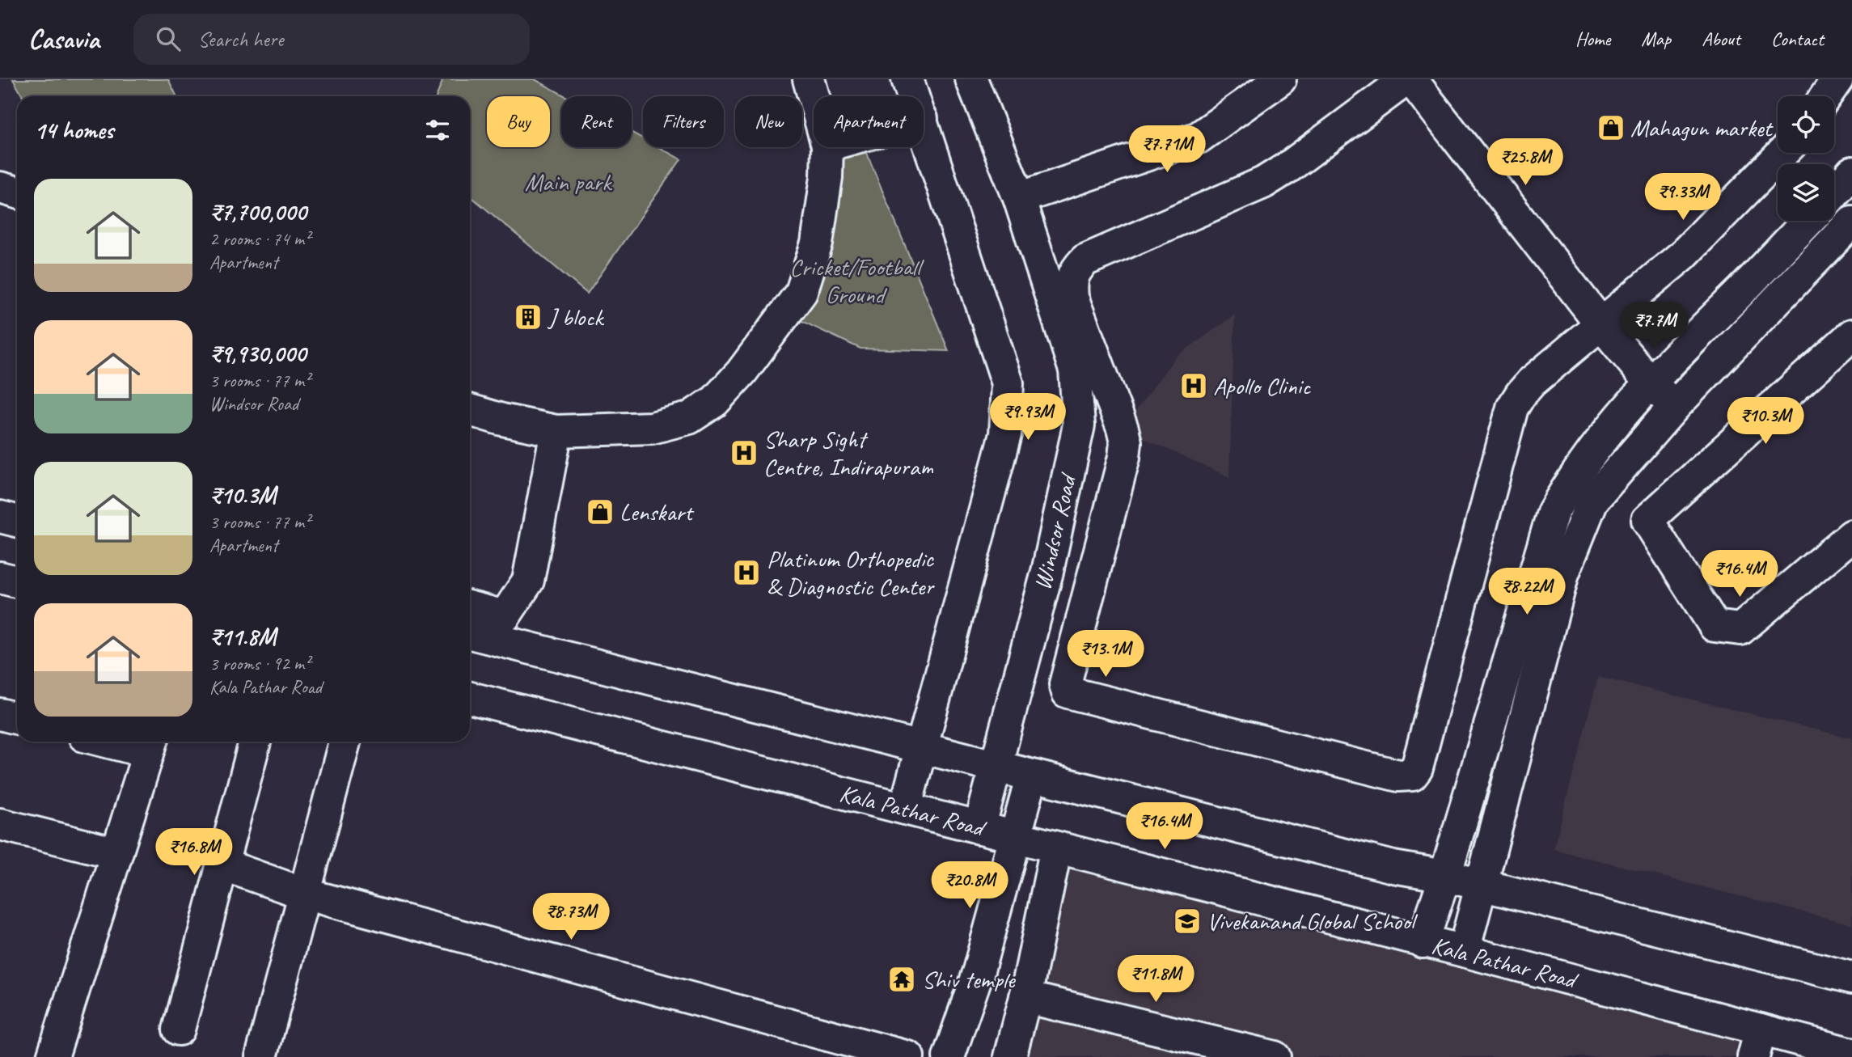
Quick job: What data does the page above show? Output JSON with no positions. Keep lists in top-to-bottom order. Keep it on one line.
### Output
{"streets":{"street":["Windsor Road","Kala Pathar Road"]},"crossings":[["Windsor Road","Kala Pathar Road"]],"parks":["Main park","Cricket/Football Ground"],"places":{"shop":["Mahagun market","Lenskart"],"building":["J block"],"hospital":["Apollo Clinic","Sharp Sight Centre, Indirapuram","Platinum Orthopedic & Diagnostic Center"],"school or university":["Vivekanand Global School"],"temple":["Shiv temple"]},"page":{"header":"Casavia","search":"Search here","nav":["Home","Map","About","Contact"],"chip":["Buy","Rent","Filters","New","Apartment"],"heading":"14 homes","price":["₹7.71M","₹25.8M","₹9.33M","₹7.7M","₹9.93M","₹10.3M","₹16.4M","₹8.22M","₹13.1M","₹16.4M","₹16.8M","₹20.8M","₹8.73M","₹11.8M"],"list":[{"name":"₹7,700,000","note":"2 rooms · 74 m² · Apartment"},{"name":"₹9,930,000","note":"3 rooms · 77 m² · Windsor Road"},{"name":"₹10.3M","note":"3 rooms · 77 m² · Apartment"},{"name":"₹11.8M","note":"3 rooms · 92 m² · Kala Pathar Road"}]}}
